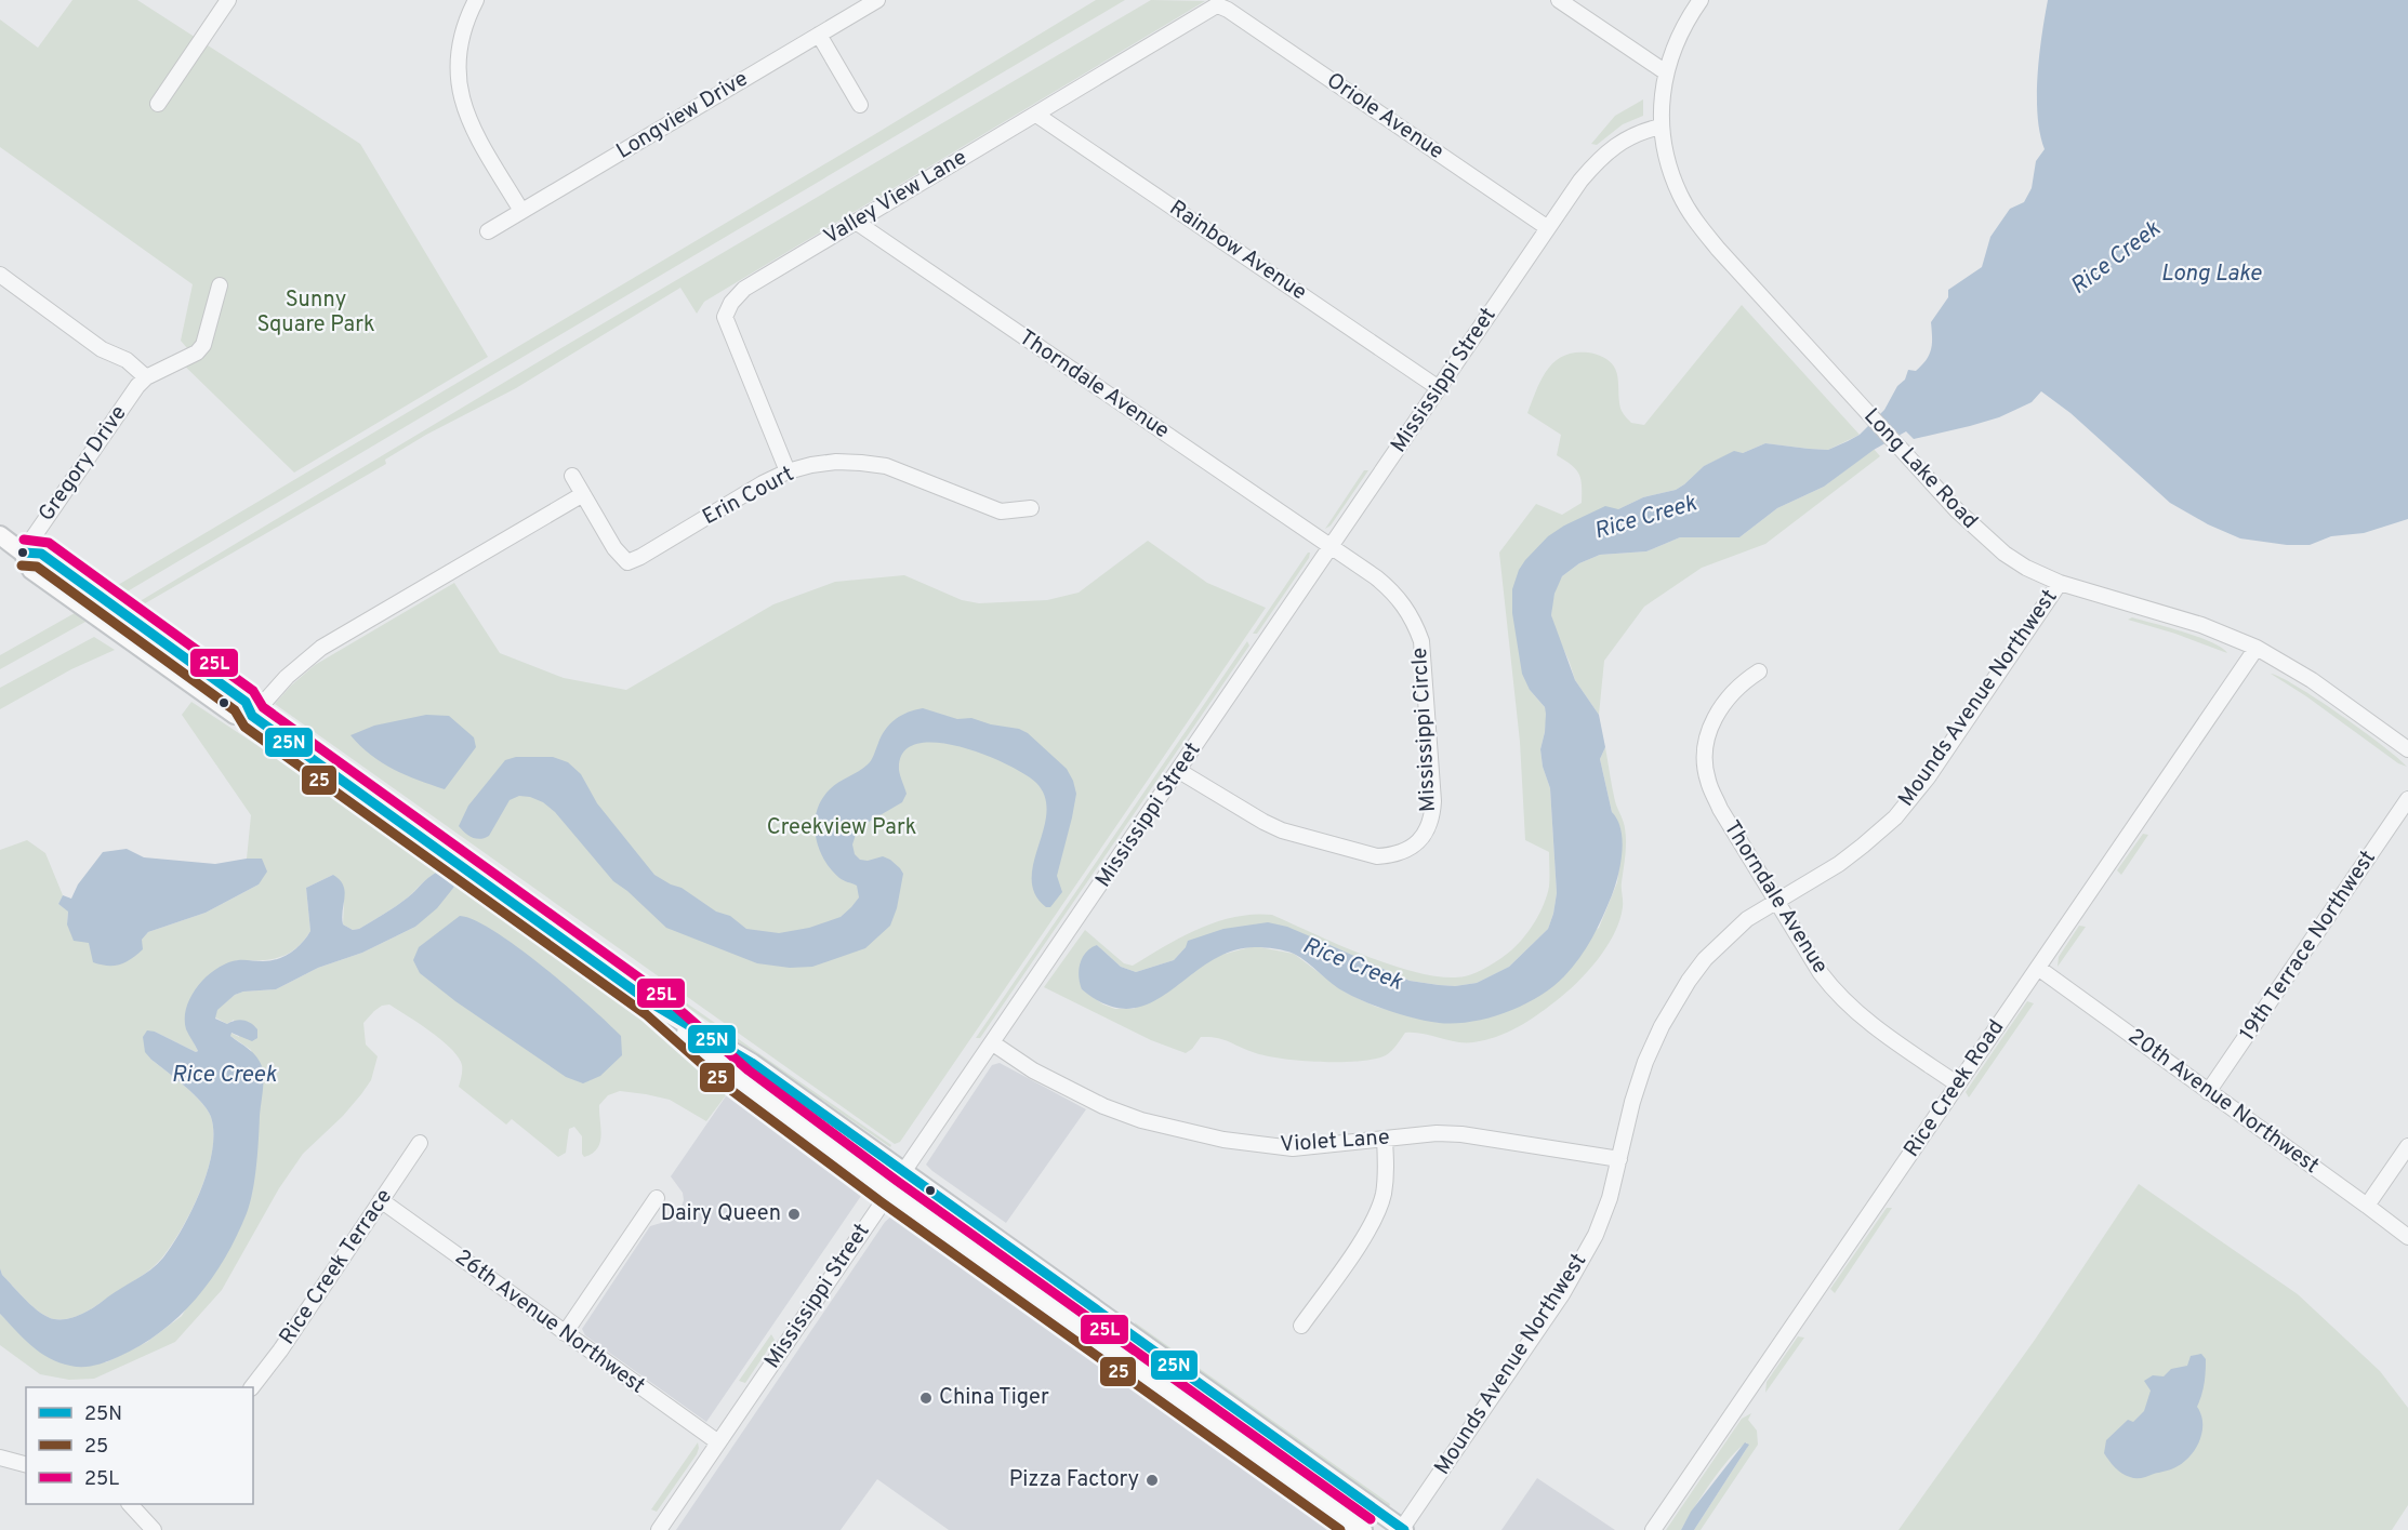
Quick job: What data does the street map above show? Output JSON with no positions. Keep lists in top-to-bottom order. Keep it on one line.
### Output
{"streets":{"street":["Longview Drive","Oriole Avenue","Valley View Lane","Rainbow Avenue","Mississippi Street","Thorndale Avenue","Gregory Drive","Long Lake Road","Erin Court","Mounds Avenue Northwest","Mississippi Circle","19th Terrace Northwest","Rice Creek Road","20th Avenue Northwest","Violet Lane","Rice Creek Terrace","26th Avenue Northwest"]},"crossings":[["Oriole Avenue","Valley View Lane"],["Oriole Avenue","Mississippi Street"],["Valley View Lane","Rainbow Avenue"],["Valley View Lane","Thorndale Avenue"],["Valley View Lane","Erin Court"],["Rainbow Avenue","Mississippi Street"],["Mississippi Street","Thorndale Avenue"],["Mississippi Street","Long Lake Road"],["Mississippi Street","Mississippi Circle"],["Mississippi Street","Violet Lane"],["Mississippi Street","26th Avenue Northwest"],["Thorndale Avenue","Mounds Avenue Northwest"],["Thorndale Avenue","Mississippi Circle"],["Thorndale Avenue","Rice Creek Road"],["Long Lake Road","Mounds Avenue Northwest"],["Long Lake Road","Rice Creek Road"],["Mounds Avenue Northwest","Violet Lane"],["19th Terrace Northwest","20th Avenue Northwest"],["Rice Creek Road","20th Avenue Northwest"],["Rice Creek Terrace","26th Avenue Northwest"]],"water":["Rice Creek","Long Lake"],"parks":["Sunny Square Park","Creekview Park"],"places":["Dairy Queen","China Tiger","Pizza Factory"],"lines":["transit line 25L","transit line 25N","transit line 25"],"legend":["25N","25","25L"]}
